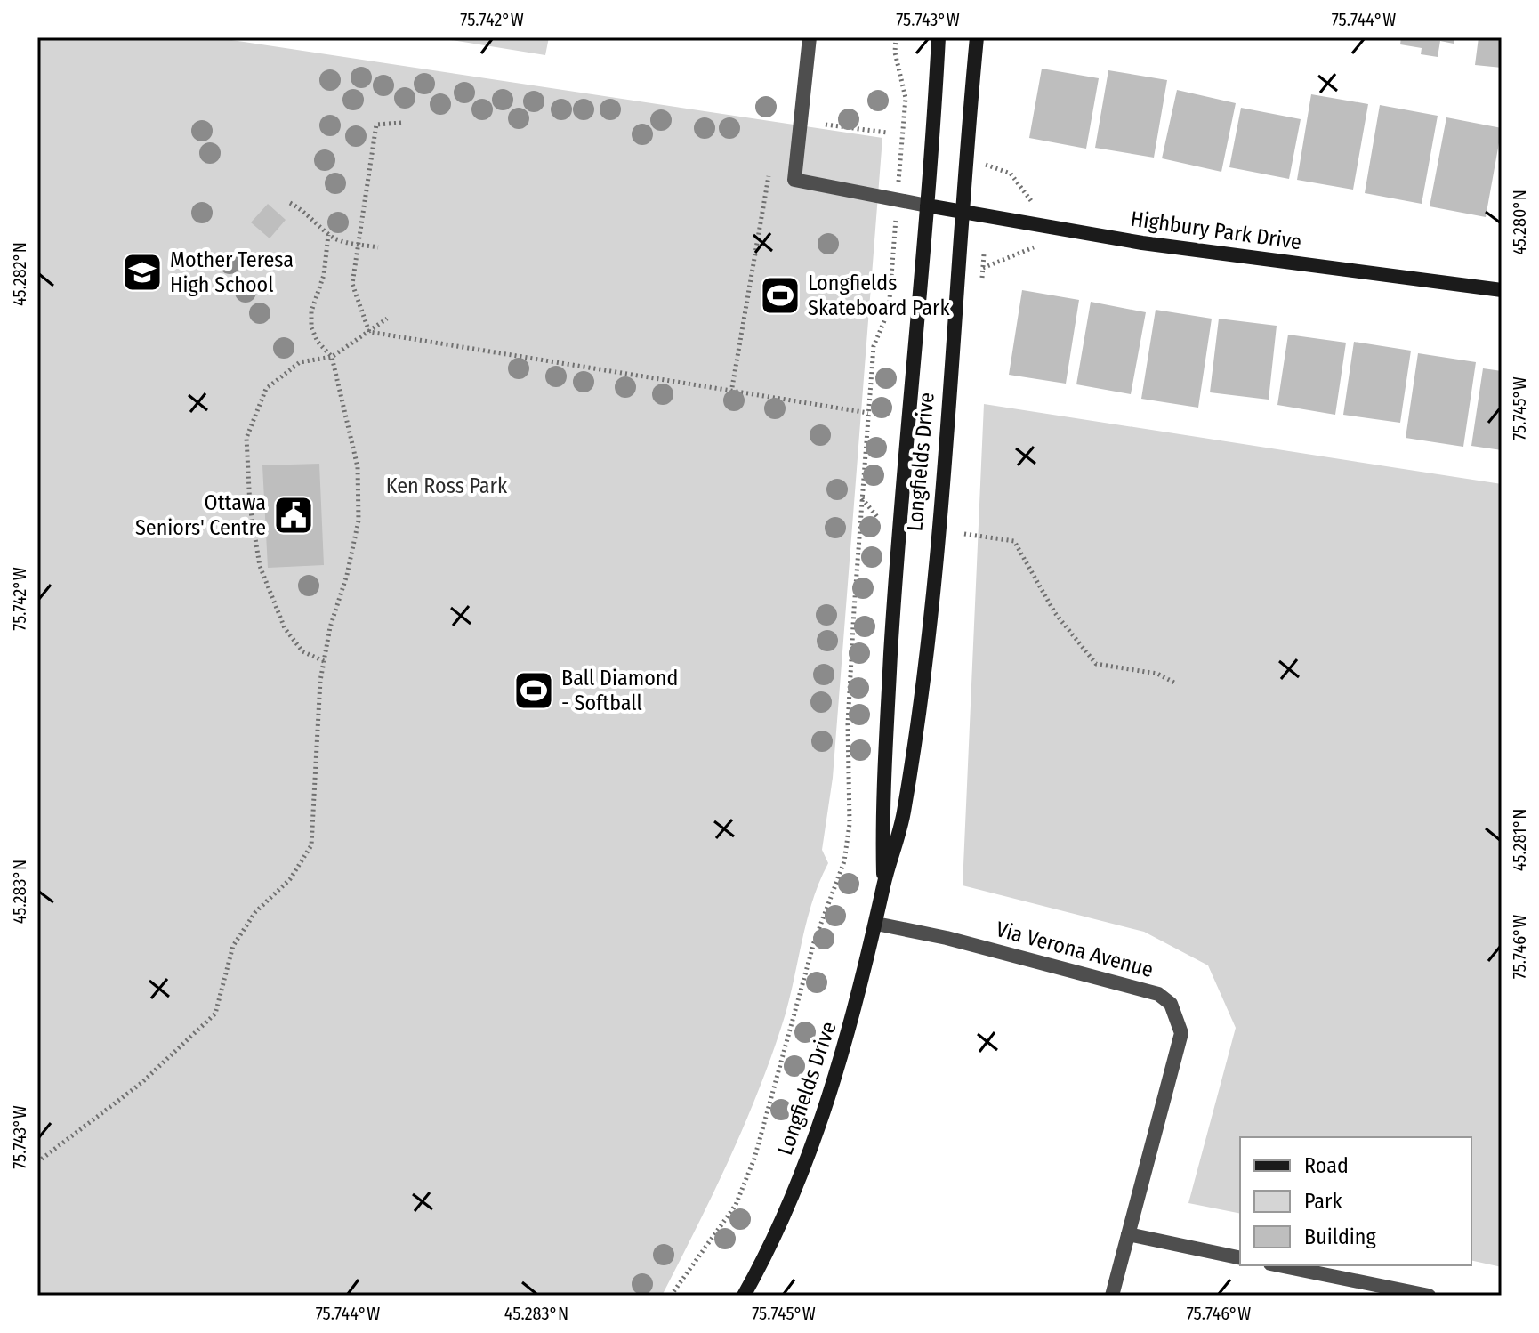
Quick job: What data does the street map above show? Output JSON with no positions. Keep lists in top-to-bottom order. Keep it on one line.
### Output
{"streets":{"street":["Highbury Park Drive","Longfields Drive","Via Verona Avenue"]},"crossings":[["Highbury Park Drive","Longfields Drive"],["Longfields Drive","Via Verona Avenue"]],"parks":["Ken Ross Park"],"places":{"school or university":["Mother Teresa High School"],"sports":["Longfields Skateboard Park","Ball Diamond - Softball"],"public building":["Ottawa Seniors' Centre"]},"legend":["Road","Park","Building"],"coordinates":["75.742°W","75.743°W","75.744°W","45.280°N","45.282°N","75.745°W","45.281°N","45.283°N","75.746°W"]}
